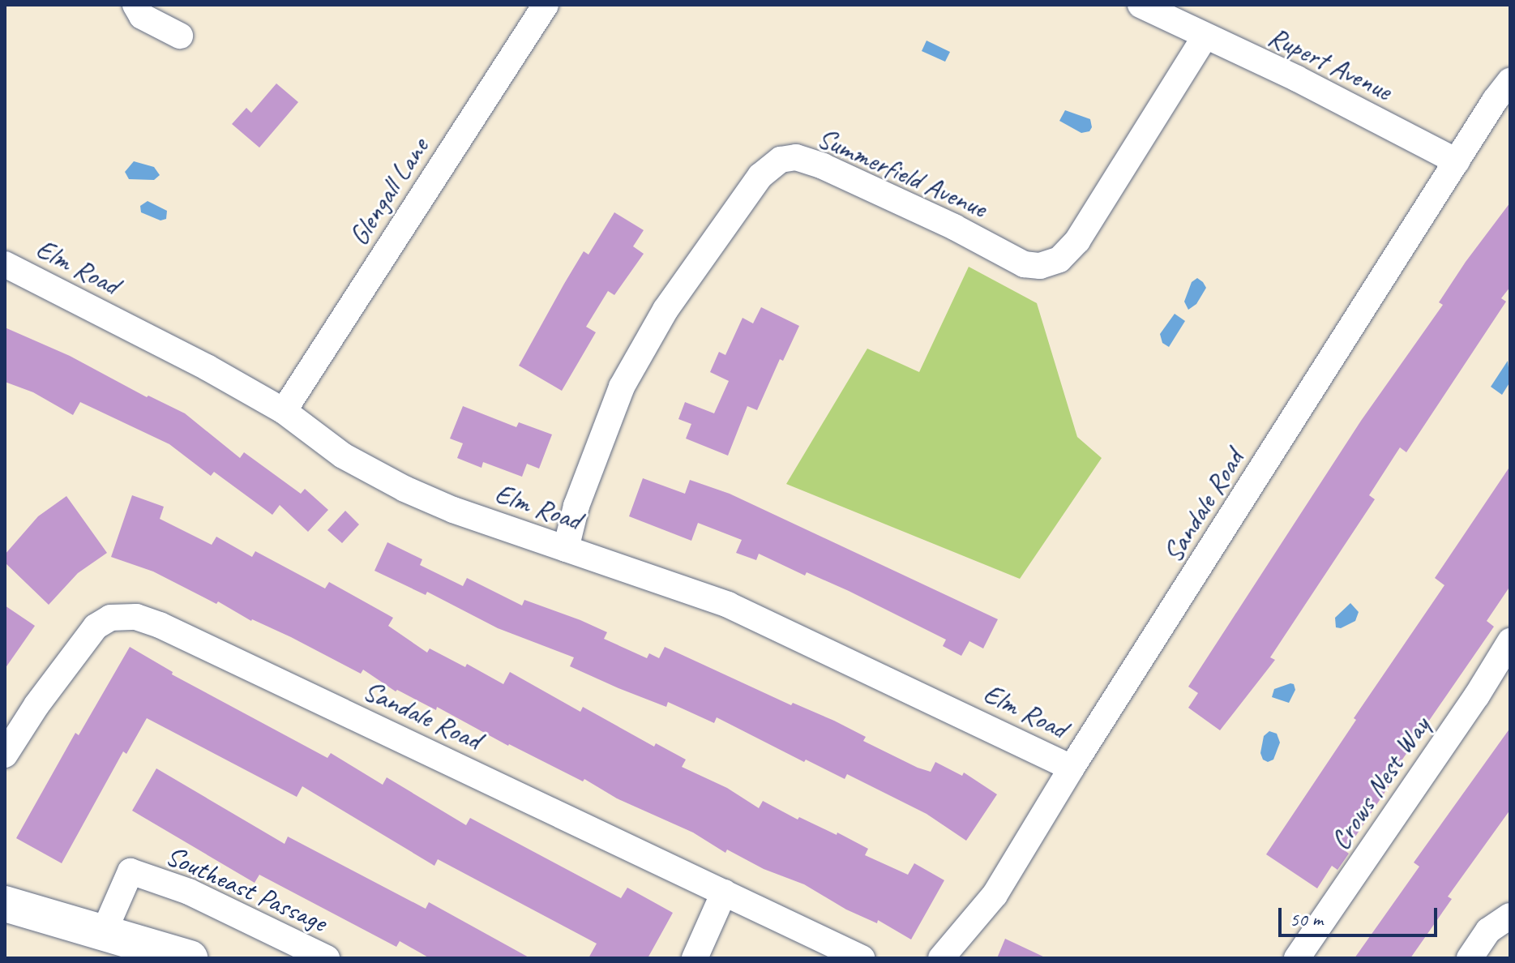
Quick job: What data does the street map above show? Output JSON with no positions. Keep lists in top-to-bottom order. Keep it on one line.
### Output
{"streets":{"street":["Rupert Avenue","Summerfield Avenue","Glengall Lane","Elm Road","Sandale Road","Crows Nest Way","Southeast Passage"]},"crossings":[["Rupert Avenue","Summerfield Avenue"],["Rupert Avenue","Sandale Road"],["Summerfield Avenue","Elm Road"],["Glengall Lane","Elm Road"],["Elm Road","Sandale Road"]],"scale_bar":"50 m"}
